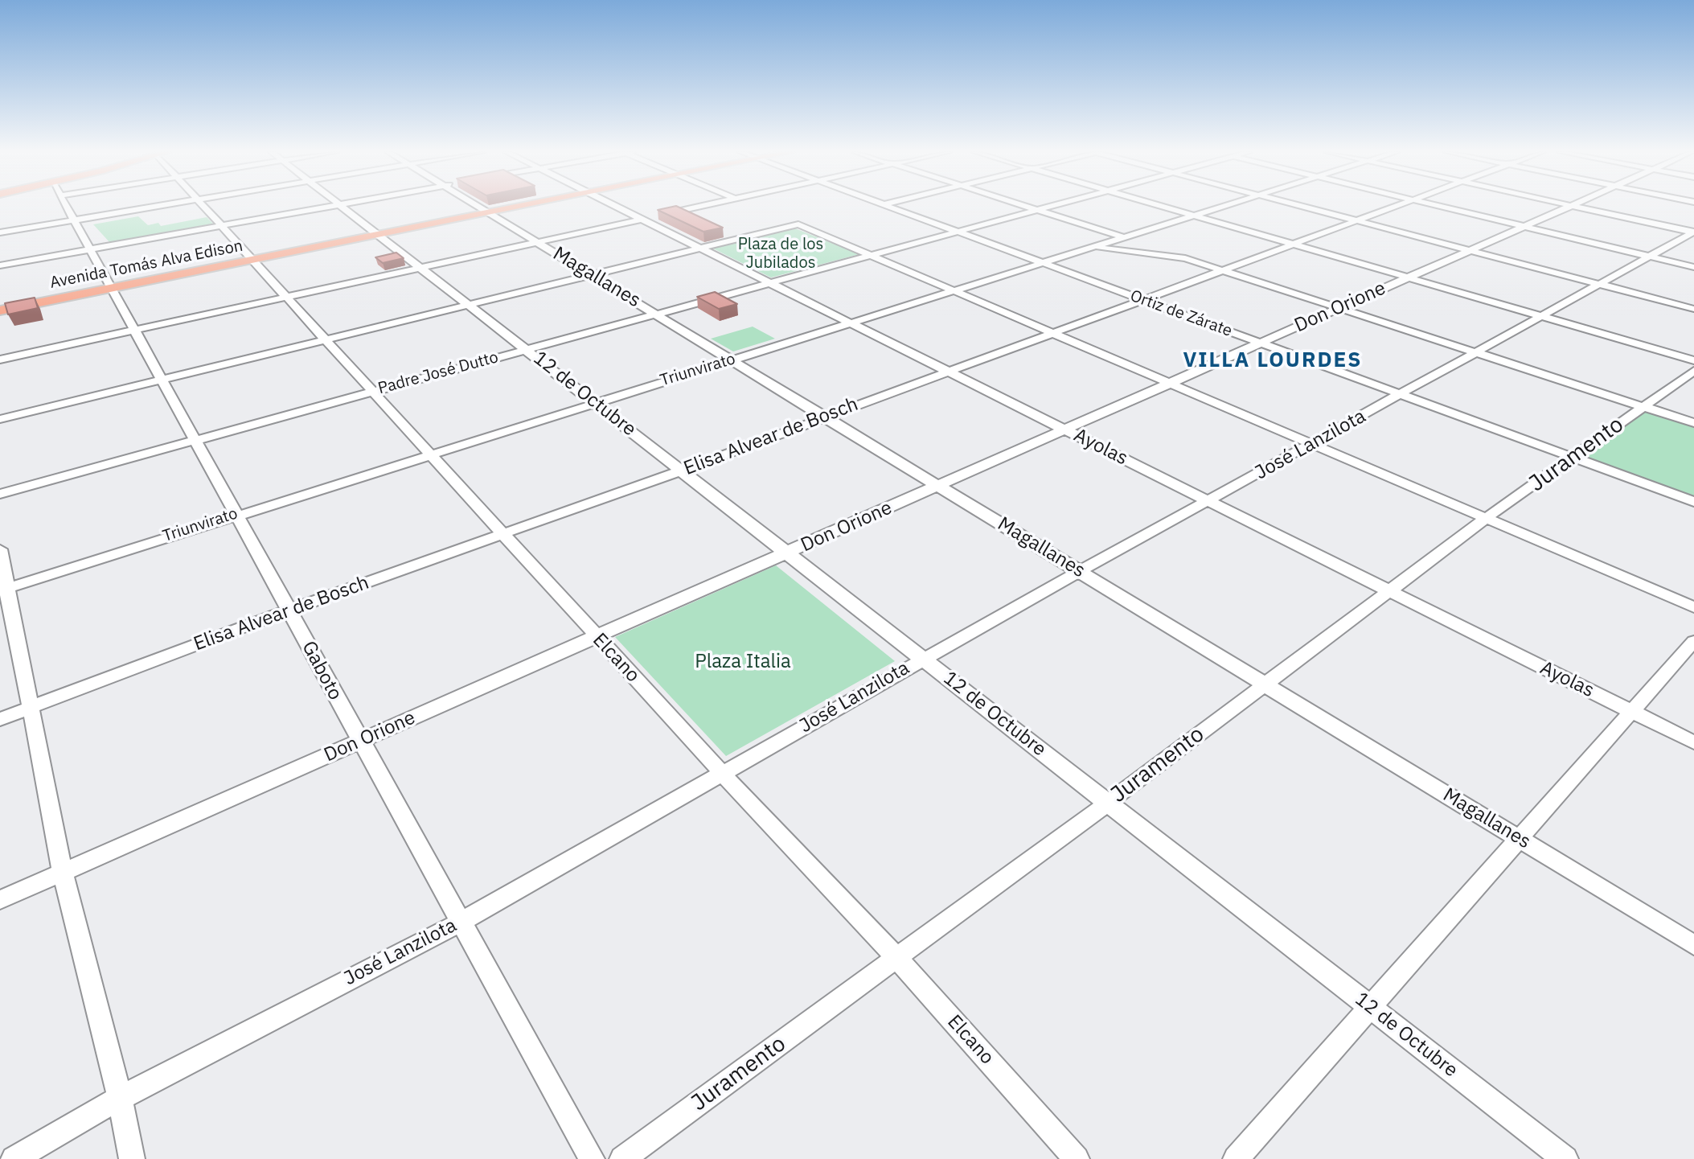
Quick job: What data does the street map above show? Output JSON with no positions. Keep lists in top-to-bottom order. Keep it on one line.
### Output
{"streets":{"main road":["Avenida Tomás Alva Edison"],"street":["Magallanes","Don Orione","Ortiz de Zárate","Triunvirato","Padre José Dutto","12 de Octubre","Elisa Alvear de Bosch","José Lanzilota","Ayolas","Juramento","Elcano","Gaboto"]},"crossings":[["Avenida Tomás Alva Edison","Magallanes"],["Avenida Tomás Alva Edison","12 de Octubre"],["Avenida Tomás Alva Edison","Elcano"],["Avenida Tomás Alva Edison","Gaboto"],["Magallanes","Don Orione"],["Magallanes","Triunvirato"],["Magallanes","Padre José Dutto"],["Magallanes","Elisa Alvear de Bosch"],["Magallanes","José Lanzilota"],["Magallanes","Juramento"],["Don Orione","Ortiz de Zárate"],["Don Orione","12 de Octubre"],["Don Orione","Ayolas"],["Don Orione","Elcano"],["Don Orione","Gaboto"],["Ortiz de Zárate","Triunvirato"],["Ortiz de Zárate","Padre José Dutto"],["Ortiz de Zárate","Elisa Alvear de Bosch"],["Ortiz de Zárate","José Lanzilota"],["Ortiz de Zárate","Juramento"],["Triunvirato","12 de Octubre"],["Triunvirato","Ayolas"],["Triunvirato","Elcano"],["Triunvirato","Gaboto"],["Padre José Dutto","12 de Octubre"],["Padre José Dutto","Ayolas"],["Padre José Dutto","Elcano"],["Padre José Dutto","Gaboto"],["12 de Octubre","Elisa Alvear de Bosch"],["12 de Octubre","José Lanzilota"],["12 de Octubre","Juramento"],["Elisa Alvear de Bosch","Ayolas"],["Elisa Alvear de Bosch","Elcano"],["Elisa Alvear de Bosch","Gaboto"],["José Lanzilota","Ayolas"],["José Lanzilota","Elcano"],["José Lanzilota","Gaboto"],["Ayolas","Juramento"],["Juramento","Elcano"]],"districts":["VILLA LOURDES"],"parks":["Plaza de los Jubilados","Plaza Italia"]}
